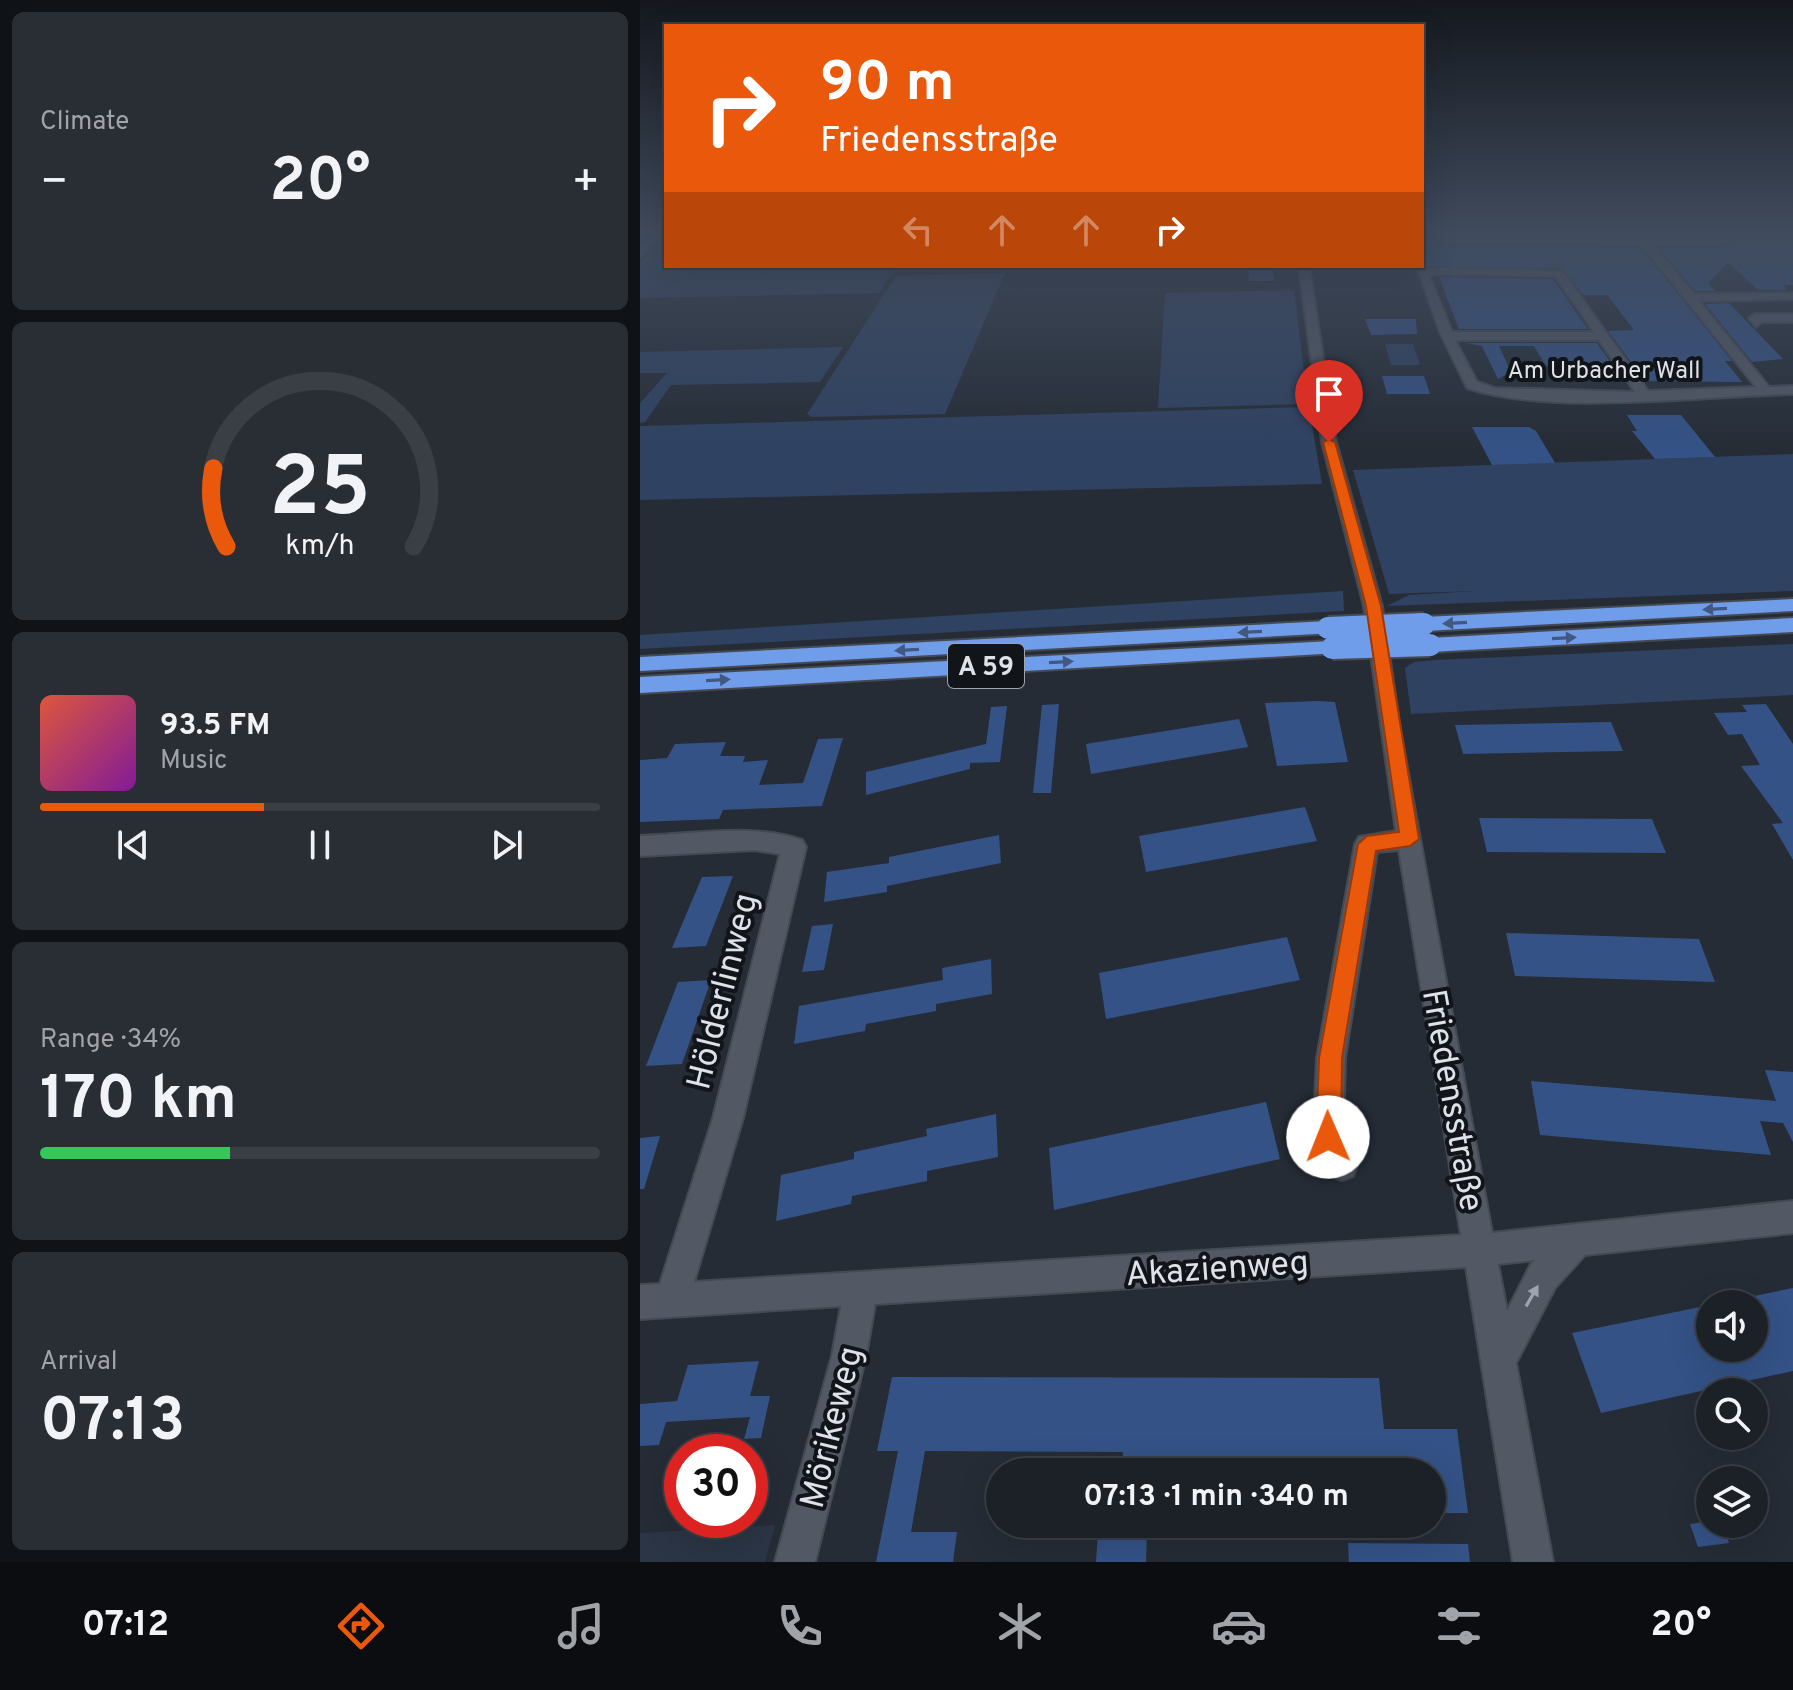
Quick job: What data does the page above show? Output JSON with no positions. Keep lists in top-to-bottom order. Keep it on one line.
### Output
{"streets":{"highway":["A 59"],"street":["Am Urbacher Wall","Hölderlinweg","Friedensstraße","Akazienweg","Mörikeweg"]},"crossings":[["Hölderlinweg","Akazienweg"],["Friedensstraße","Akazienweg"],["Akazienweg","Mörikeweg"]],"page":{"tile":["Climate",["Range · 34%","170 km"],["Arrival","07:13"]],"turn":["90 m","Friedensstraße"],"heat":["−","20°","+"],"song":["93.5 FM","Music"],"limit":"30","trip":"07:13 · 1 min · 340 m","tabs":["07:12","20°"],"gauge":["25","km/h"]}}
